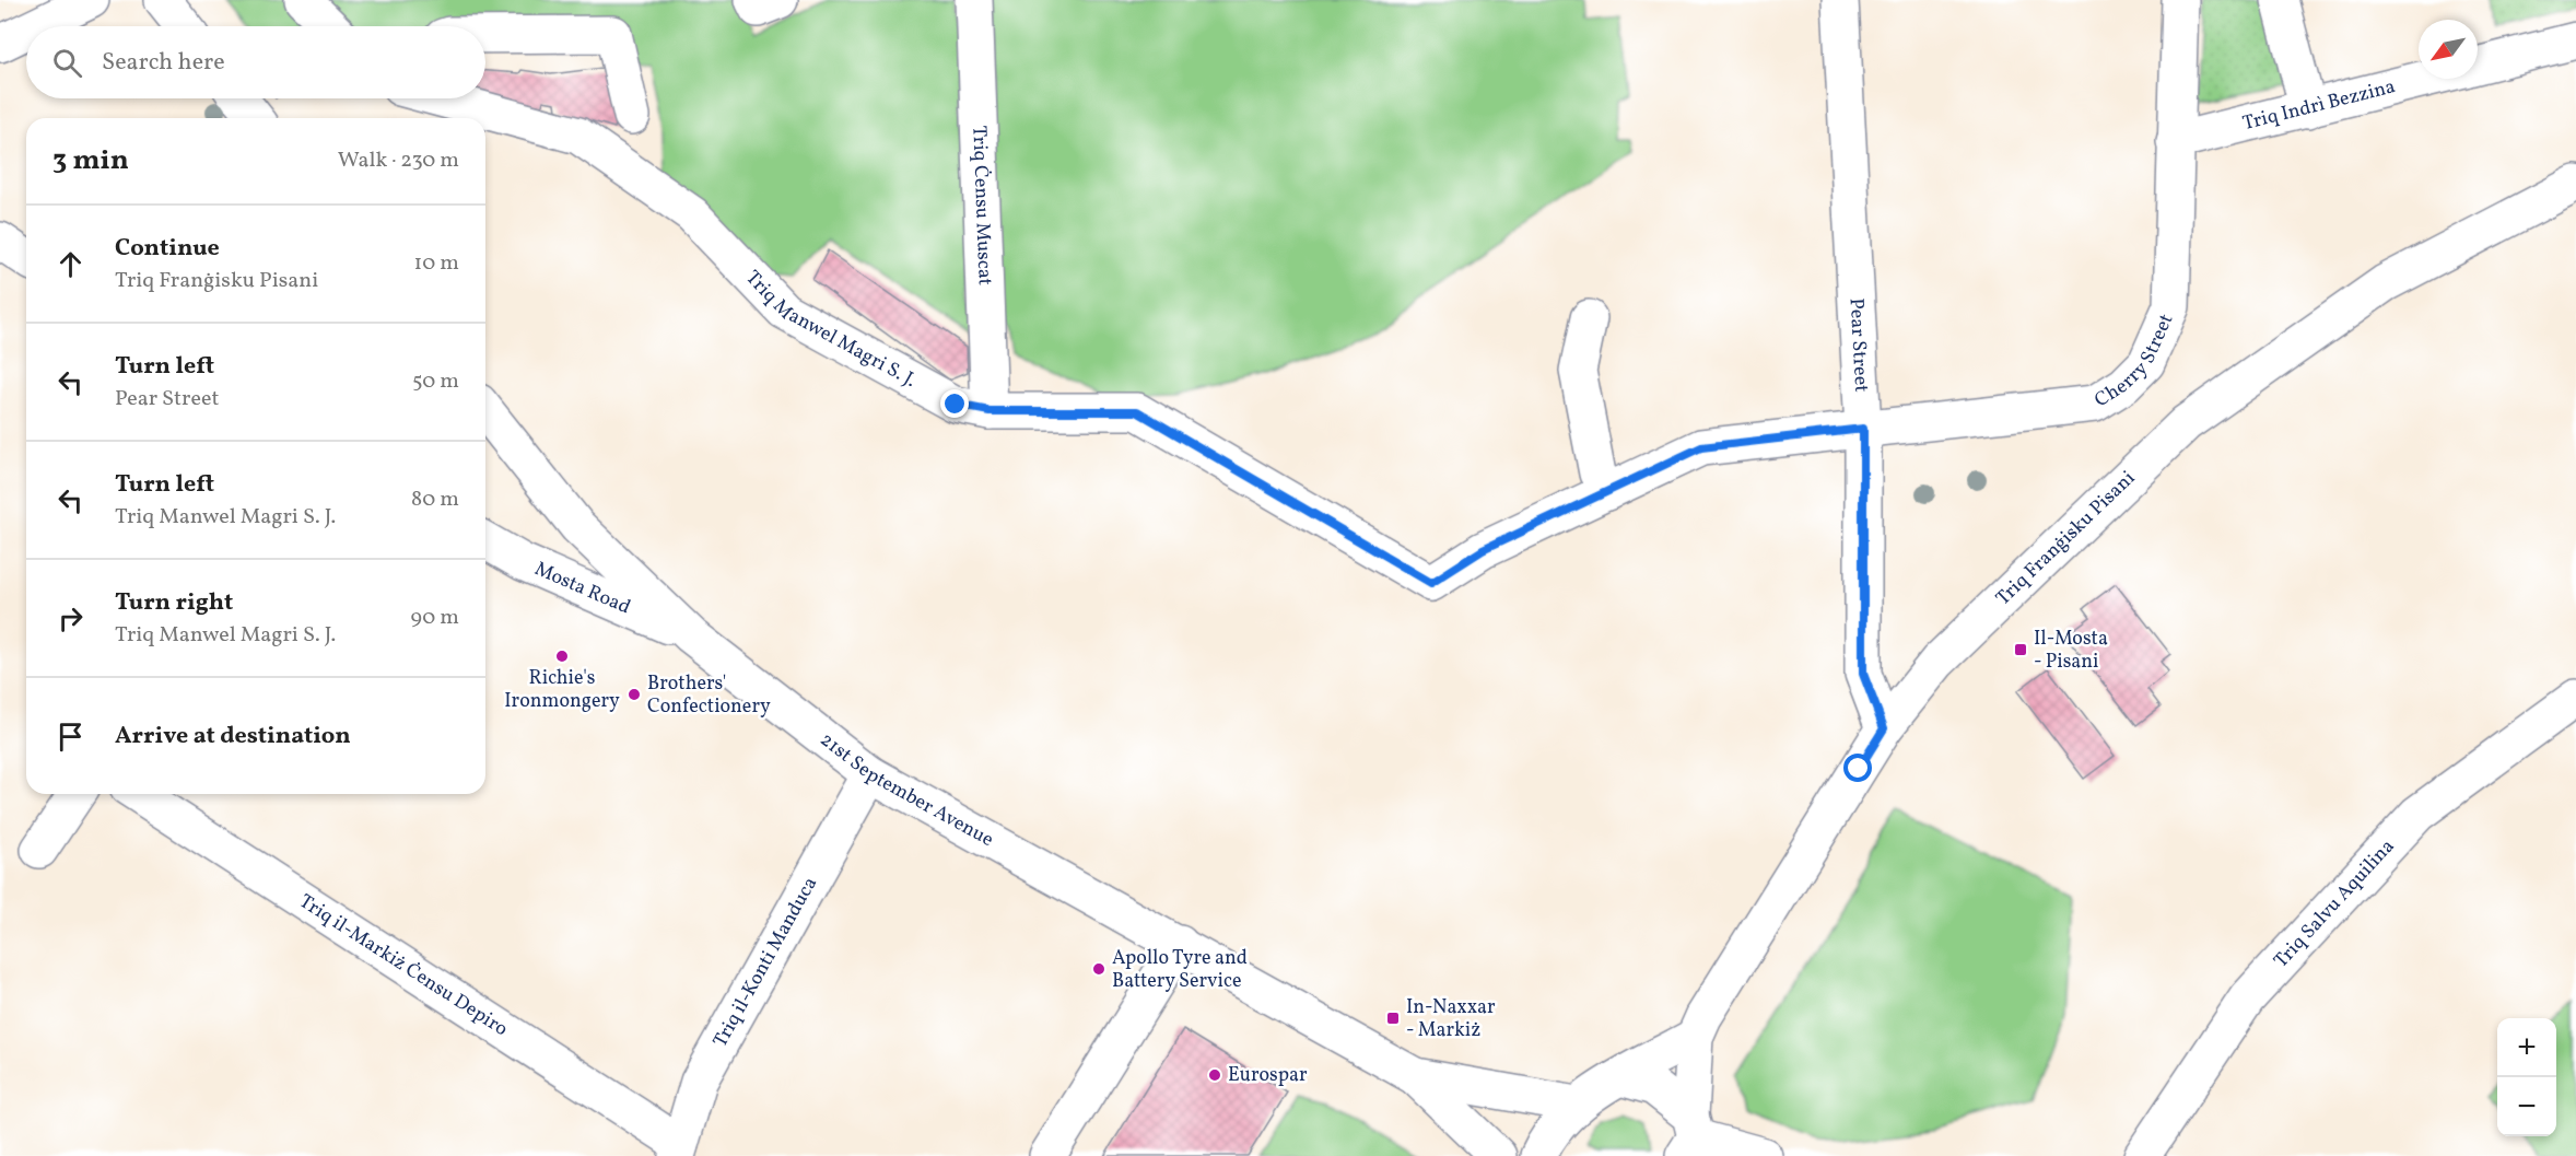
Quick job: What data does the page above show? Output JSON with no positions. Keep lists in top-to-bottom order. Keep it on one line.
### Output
{"streets":{"street":["Triq Indrì Bezzina","Triq Ċensu Muscat","Triq Manwel Magri S. J.","Pear Street","Cherry Street","Triq Franġisku Pisani","Mosta Road","21st September Avenue","Triq Salvu Aquilina","Triq il-Konti Manduca","Triq il-Markiż Ċensu Depiro"]},"crossings":[["Triq Indrì Bezzina","Cherry Street"],["Triq Ċensu Muscat","Triq Manwel Magri S. J."],["Triq Manwel Magri S. J.","Pear Street"],["Triq Manwel Magri S. J.","Cherry Street"],["Pear Street","Cherry Street"],["Pear Street","Triq Franġisku Pisani"],["Mosta Road","21st September Avenue"],["21st September Avenue","Triq il-Konti Manduca"],["Triq il-Konti Manduca","Triq il-Markiż Ċensu Depiro"]],"places":{"transit":["Il-Mosta - Pisani","In-Naxxar - Markiż"],"other":["Richie's Ironmongery","Brothers' Confectionery","Apollo Tyre and Battery Service","Eurospar"]},"north":"bottom left","page":{"search":"Search here","heading":["3 min","Walk · 230 m"],"list":[["Continue","Triq Franġisku Pisani","10 m"],["Turn left","Pear Street","50 m"],["Turn left","Triq Manwel Magri S. J.","80 m"],["Turn right","Triq Manwel Magri S. J.","90 m"],"Arrive at destination"],"map_buttons":["+","−"]}}
